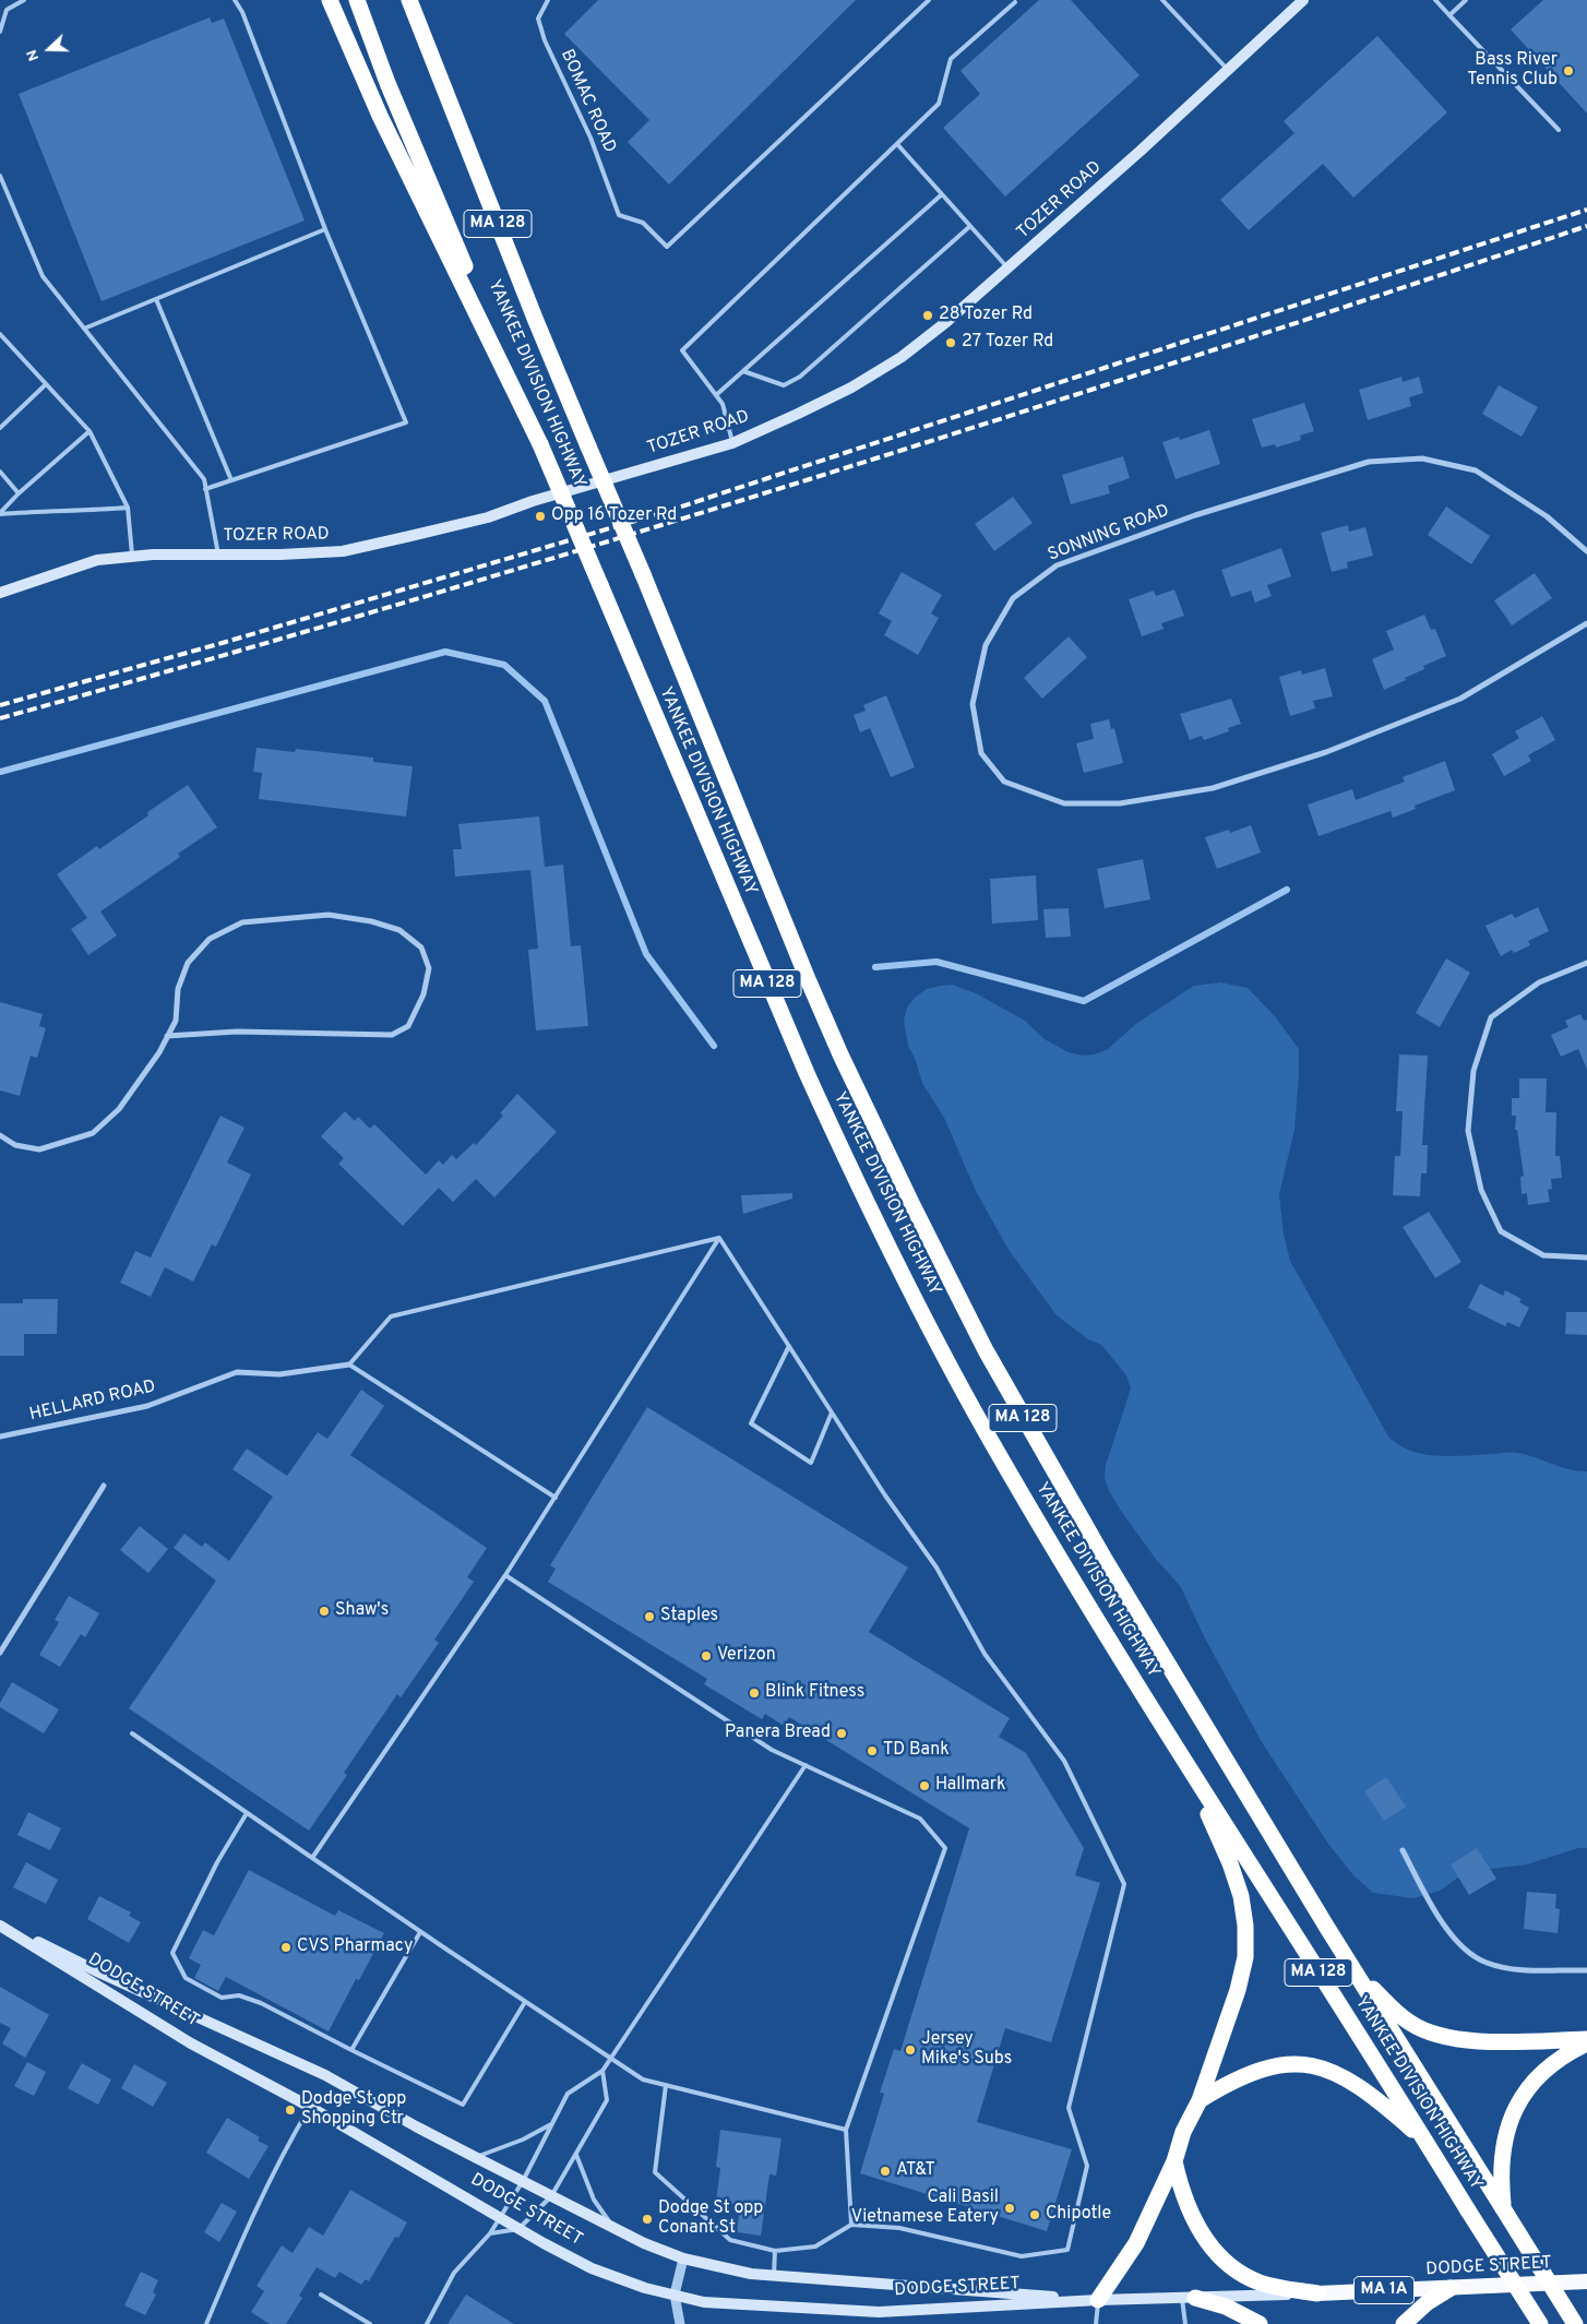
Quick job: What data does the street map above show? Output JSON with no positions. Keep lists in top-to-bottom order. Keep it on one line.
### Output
{"streets":{"highway":["MA 128","YANKEE DIVISION HIGHWAY","DODGE STREET","MA 1A"],"main road":["TOZER ROAD"],"street":["SONNING ROAD","HELLARD ROAD"],"lane":["BOMAC ROAD"]},"places":["Bass River Tennis Club","28 Tozer Rd","27 Tozer Rd","Opp 16 Tozer Rd","Shaw's","Staples","Verizon","Blink Fitness","Panera Bread","TD Bank","Hallmark","CVS Pharmacy","Jersey Mike's Subs","Dodge St opp Shopping Ctr","AT&T","Cali Basil Vietnamese Eatery","Chipotle","Dodge St opp Conant St"],"north":"left"}
